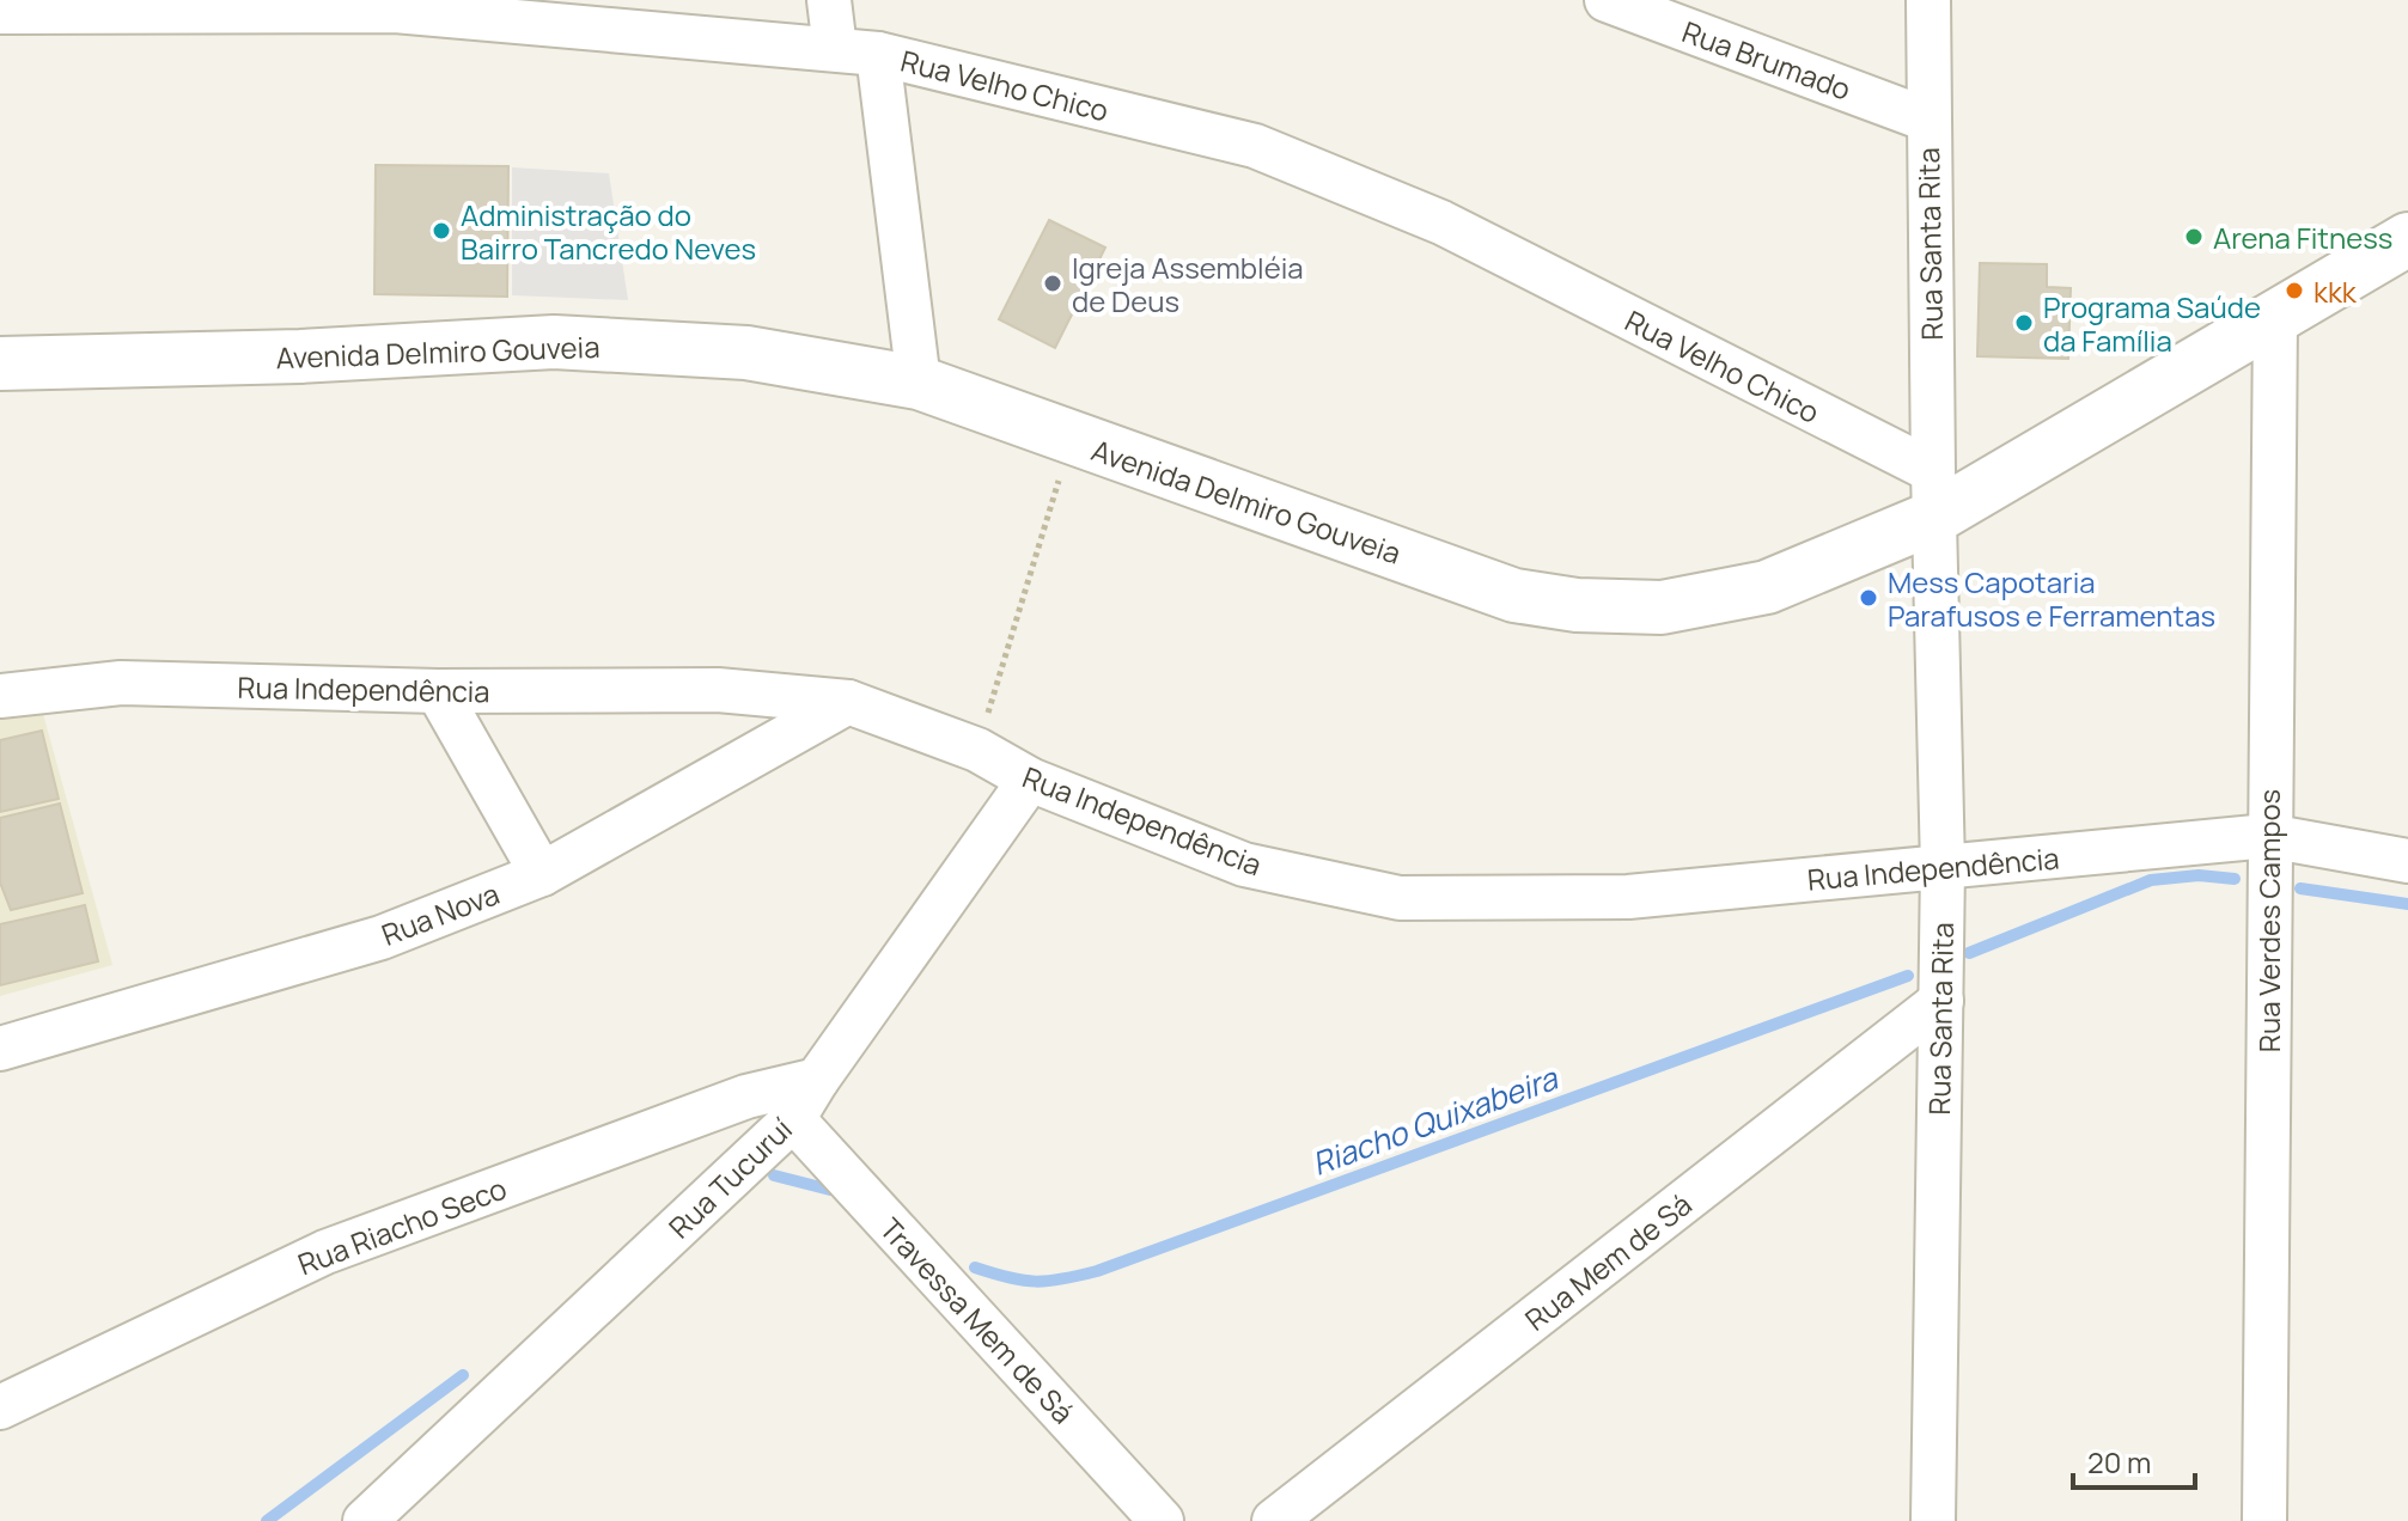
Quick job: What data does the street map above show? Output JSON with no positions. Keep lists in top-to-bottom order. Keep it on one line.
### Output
{"streets":{"street":["Rua Brumado","Rua Velho Chico","Rua Santa Rita","Avenida Delmiro Gouveia","Rua Independência","Rua Nova","Rua Verdes Campos","Rua Tucuruí","Rua Riacho Seco","Rua Mem de Sá","Travessa Mem de Sá"]},"crossings":[["Rua Brumado","Rua Santa Rita"],["Rua Velho Chico","Rua Santa Rita"],["Rua Velho Chico","Avenida Delmiro Gouveia"],["Rua Santa Rita","Avenida Delmiro Gouveia"],["Rua Santa Rita","Rua Independência"],["Rua Santa Rita","Rua Mem de Sá"],["Avenida Delmiro Gouveia","Rua Verdes Campos"],["Rua Independência","Rua Nova"],["Rua Independência","Rua Verdes Campos"],["Rua Independência","Rua Tucuruí"],["Rua Tucuruí","Rua Riacho Seco"],["Rua Tucuruí","Travessa Mem de Sá"]],"water":["Riacho Quixabeira"],"places":["Administração do Bairro Tancredo Neves","Arena Fitness","Igreja Assembléia de Deus","kkk","Programa Saúde da Família","Mess Capotaria Parafusos e Ferramentas"],"scale_bar":"20 m"}
